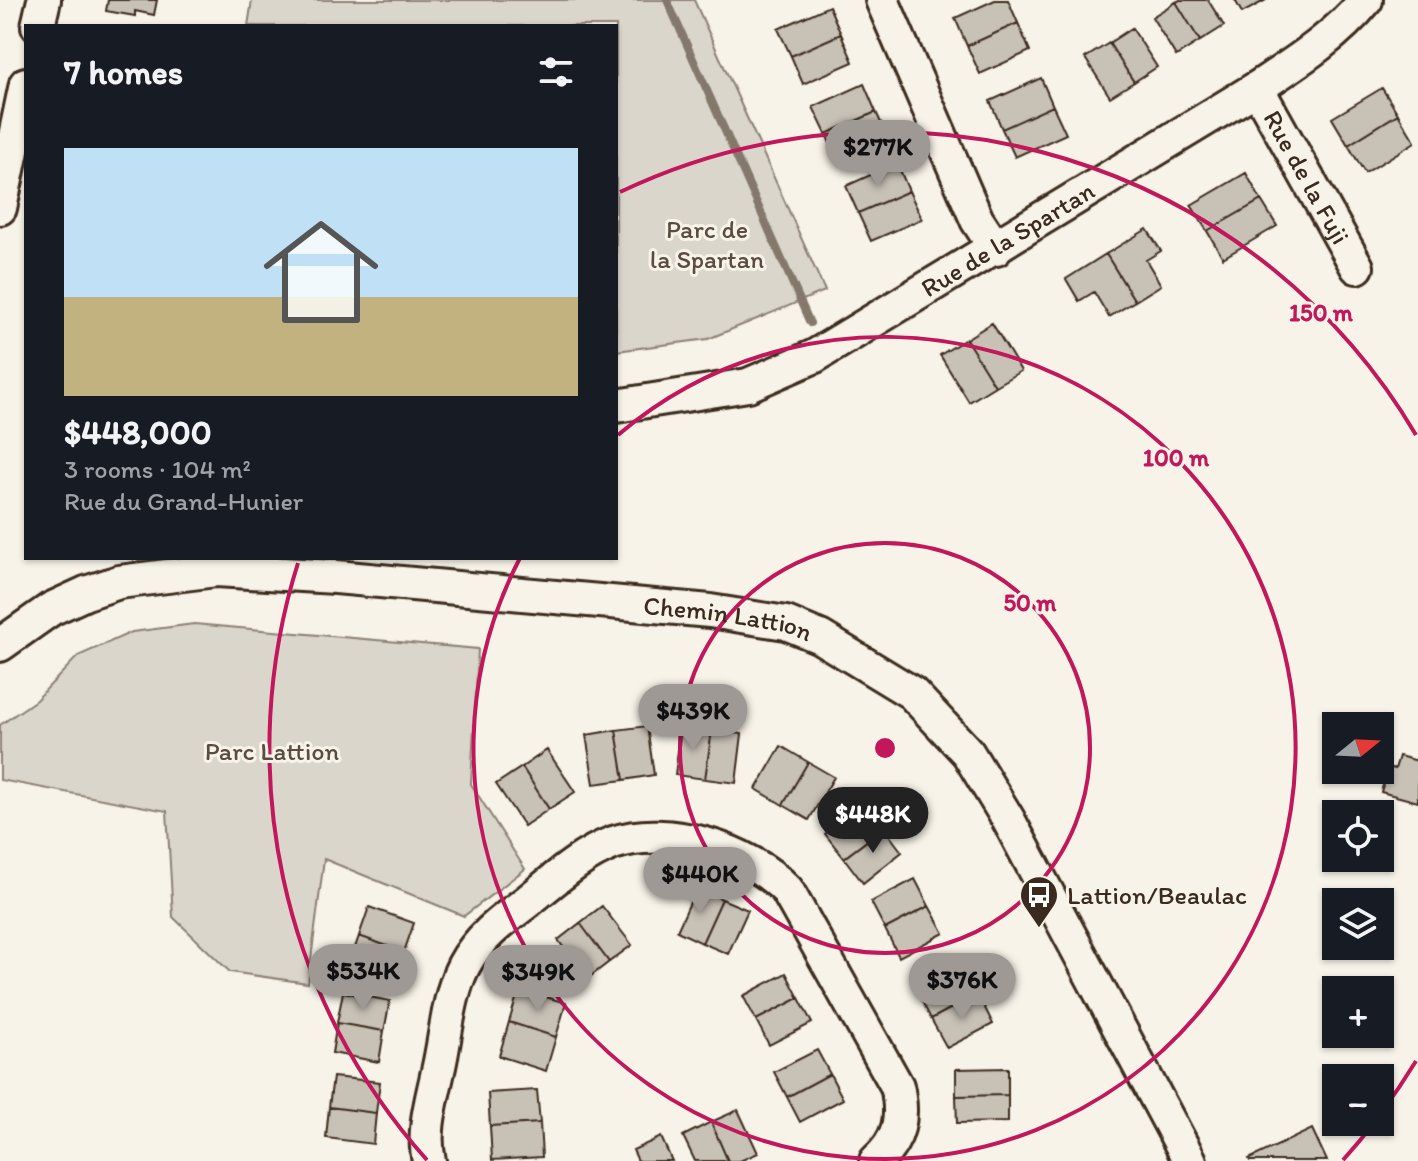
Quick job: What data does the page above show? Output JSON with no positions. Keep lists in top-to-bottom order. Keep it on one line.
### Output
{"streets":{"street":["Rue de la Fuji","Rue de la Spartan","Chemin Lattion"]},"crossings":[["Rue de la Fuji","Rue de la Spartan"]],"parks":["Parc de la Spartan","Parc Lattion"],"places":{"bus stop":["Lattion/Beaulac"]},"north":"right","page":{"heading":"7 homes","price":["$277K","$439K","$448K","$440K","$534K","$349K","$376K"],"list":[{"name":"$448,000","note":"3 rooms · 104 m² · Rue du Grand-Hunier"}],"map_buttons":["+","−"]},"rings":["150 m","100 m","50 m"]}
